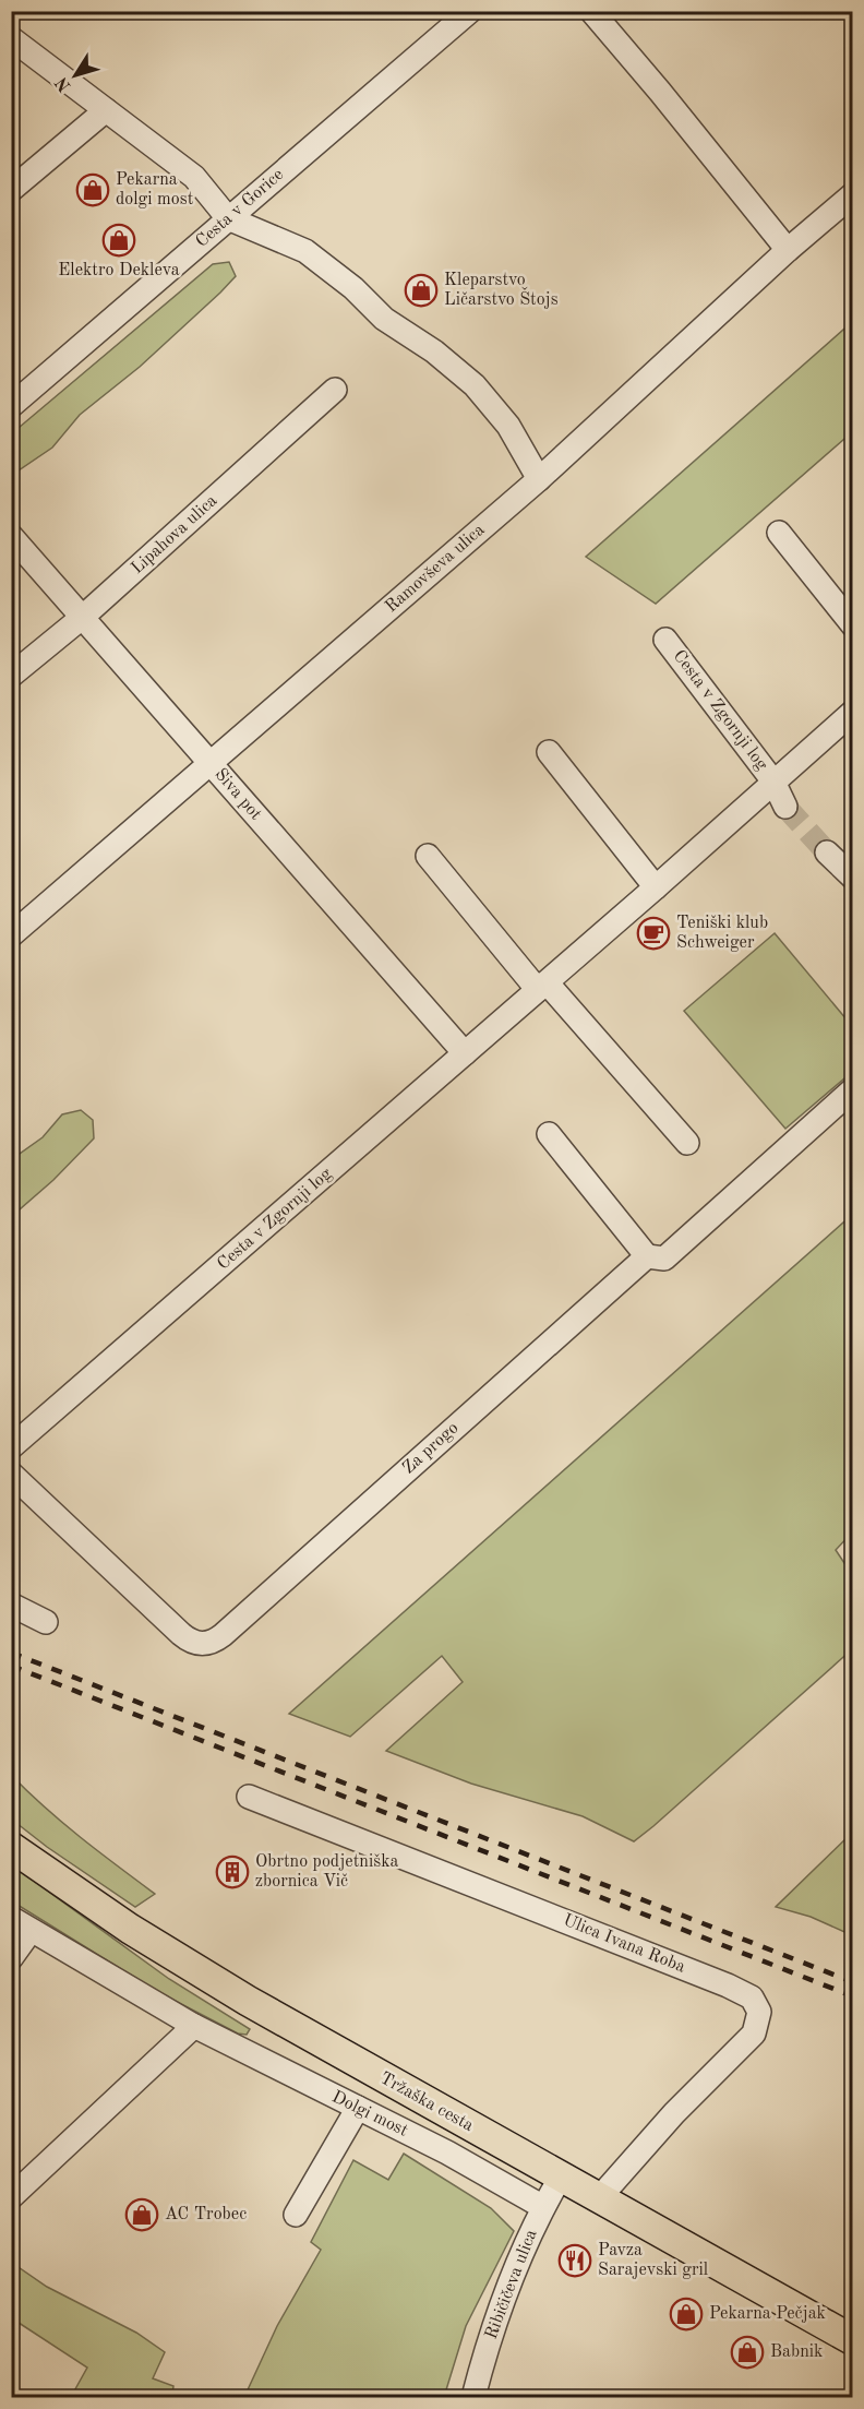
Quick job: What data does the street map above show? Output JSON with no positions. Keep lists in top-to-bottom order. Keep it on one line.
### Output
{"streets":{"main road":["Tržaška cesta"],"street":["Cesta v Gorice","Lipahova ulica","Ramovševa ulica","Cesta v Zgornji log","Siva pot","Za progo","Ulica Ivana Roba","Dolgi most","Ribičičeva ulica"]},"crossings":[["Lipahova ulica","Siva pot"],["Ramovševa ulica","Siva pot"],["Cesta v Zgornji log","Siva pot"],["Ulica Ivana Roba","Tržaška cesta"],["Tržaška cesta","Ribičičeva ulica"],["Dolgi most","Ribičičeva ulica"]],"places":{"shop":["Pekarna dolgi most","Elektro Dekleva","Kleparstvo Ličarstvo Štojs","AC Trobec","Pekarna Pečjak","Babnik"],"cafe":["Teniški klub Schweiger"],"building":["Obrtno podjetniška zbornica Vič"],"restaurant":["Pavza Sarajevski gril"]},"north":"bottom left"}
